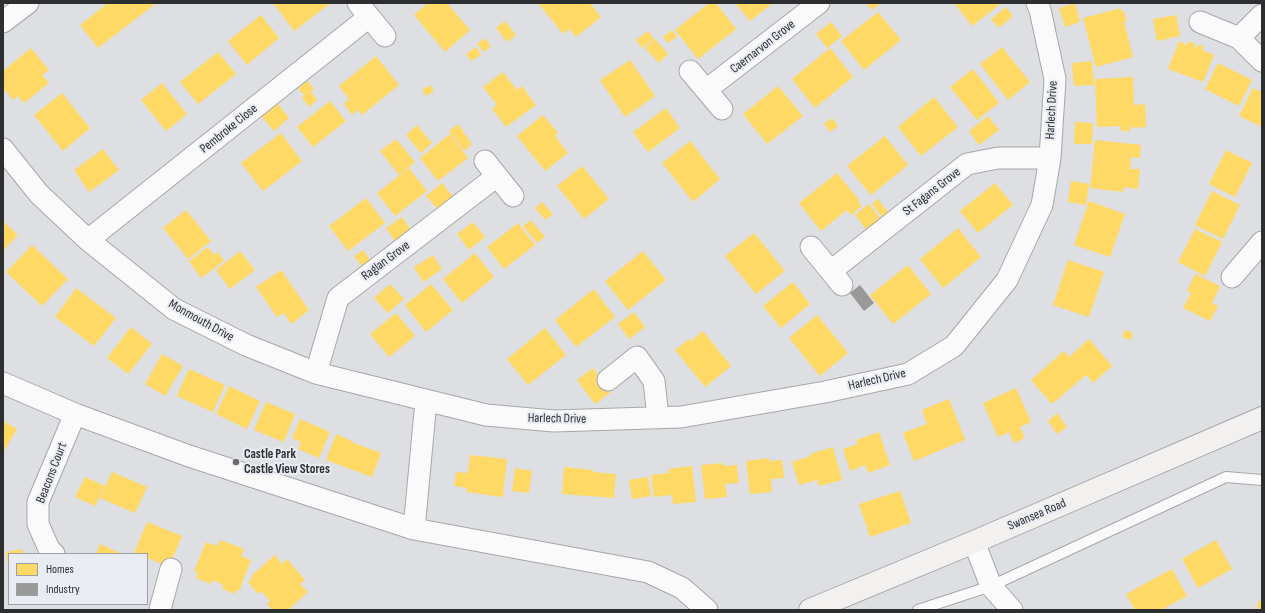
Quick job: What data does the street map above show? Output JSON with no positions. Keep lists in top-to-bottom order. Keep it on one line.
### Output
{"streets":{"street":["Caernarvon Grove","Harlech Drive","Pembroke Close","St Fagans Grove","Raglan Grove","Monmouth Drive","Beacons Court","Swansea Road"]},"crossings":[["Harlech Drive","St Fagans Grove"],["Harlech Drive","Monmouth Drive"],["Pembroke Close","Monmouth Drive"],["Raglan Grove","Monmouth Drive"]],"places":["Castle Park Castle View Stores"],"legend":["Homes","Industry"]}
